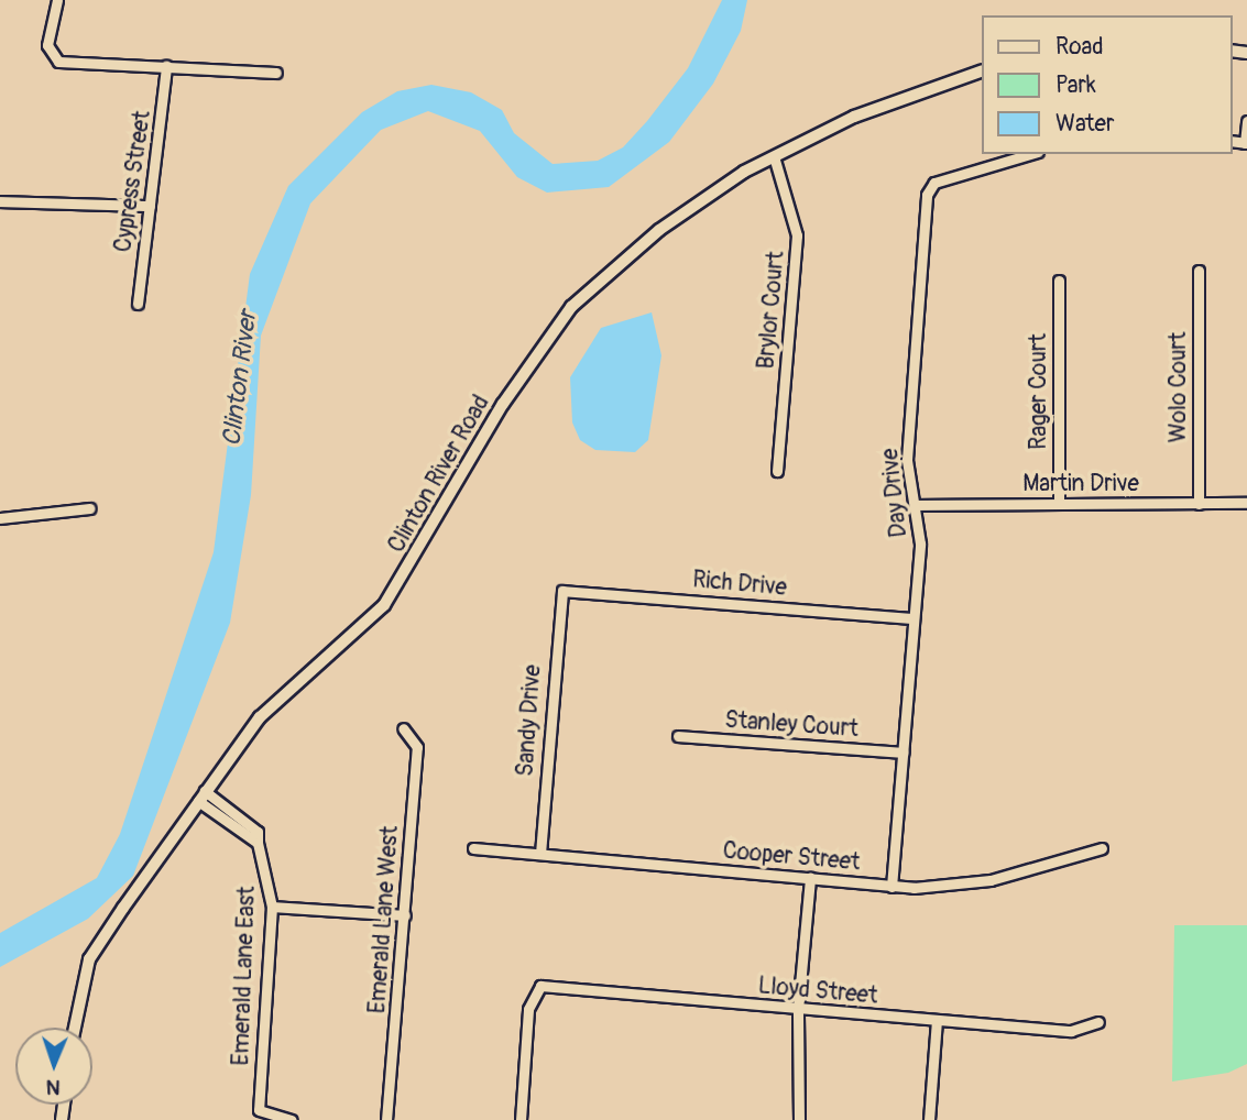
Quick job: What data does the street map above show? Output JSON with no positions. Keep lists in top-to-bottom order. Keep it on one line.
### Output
{"streets":{"street":["Cypress Street","Brylor Court","Wolo Court","Rager Court","Clinton River Road","Martin Drive","Day Drive","Rich Drive","Sandy Drive","Stanley Court","Cooper Street","Emerald Lane West","Emerald Lane East","Lloyd Street"]},"crossings":[["Brylor Court","Clinton River Road"],["Wolo Court","Martin Drive"],["Rager Court","Martin Drive"],["Clinton River Road","Emerald Lane East"],["Martin Drive","Day Drive"],["Day Drive","Rich Drive"],["Day Drive","Stanley Court"],["Day Drive","Cooper Street"],["Rich Drive","Sandy Drive"],["Sandy Drive","Cooper Street"]],"water":["Clinton River"],"legend":["Road","Park","Water"],"north":"bottom"}
